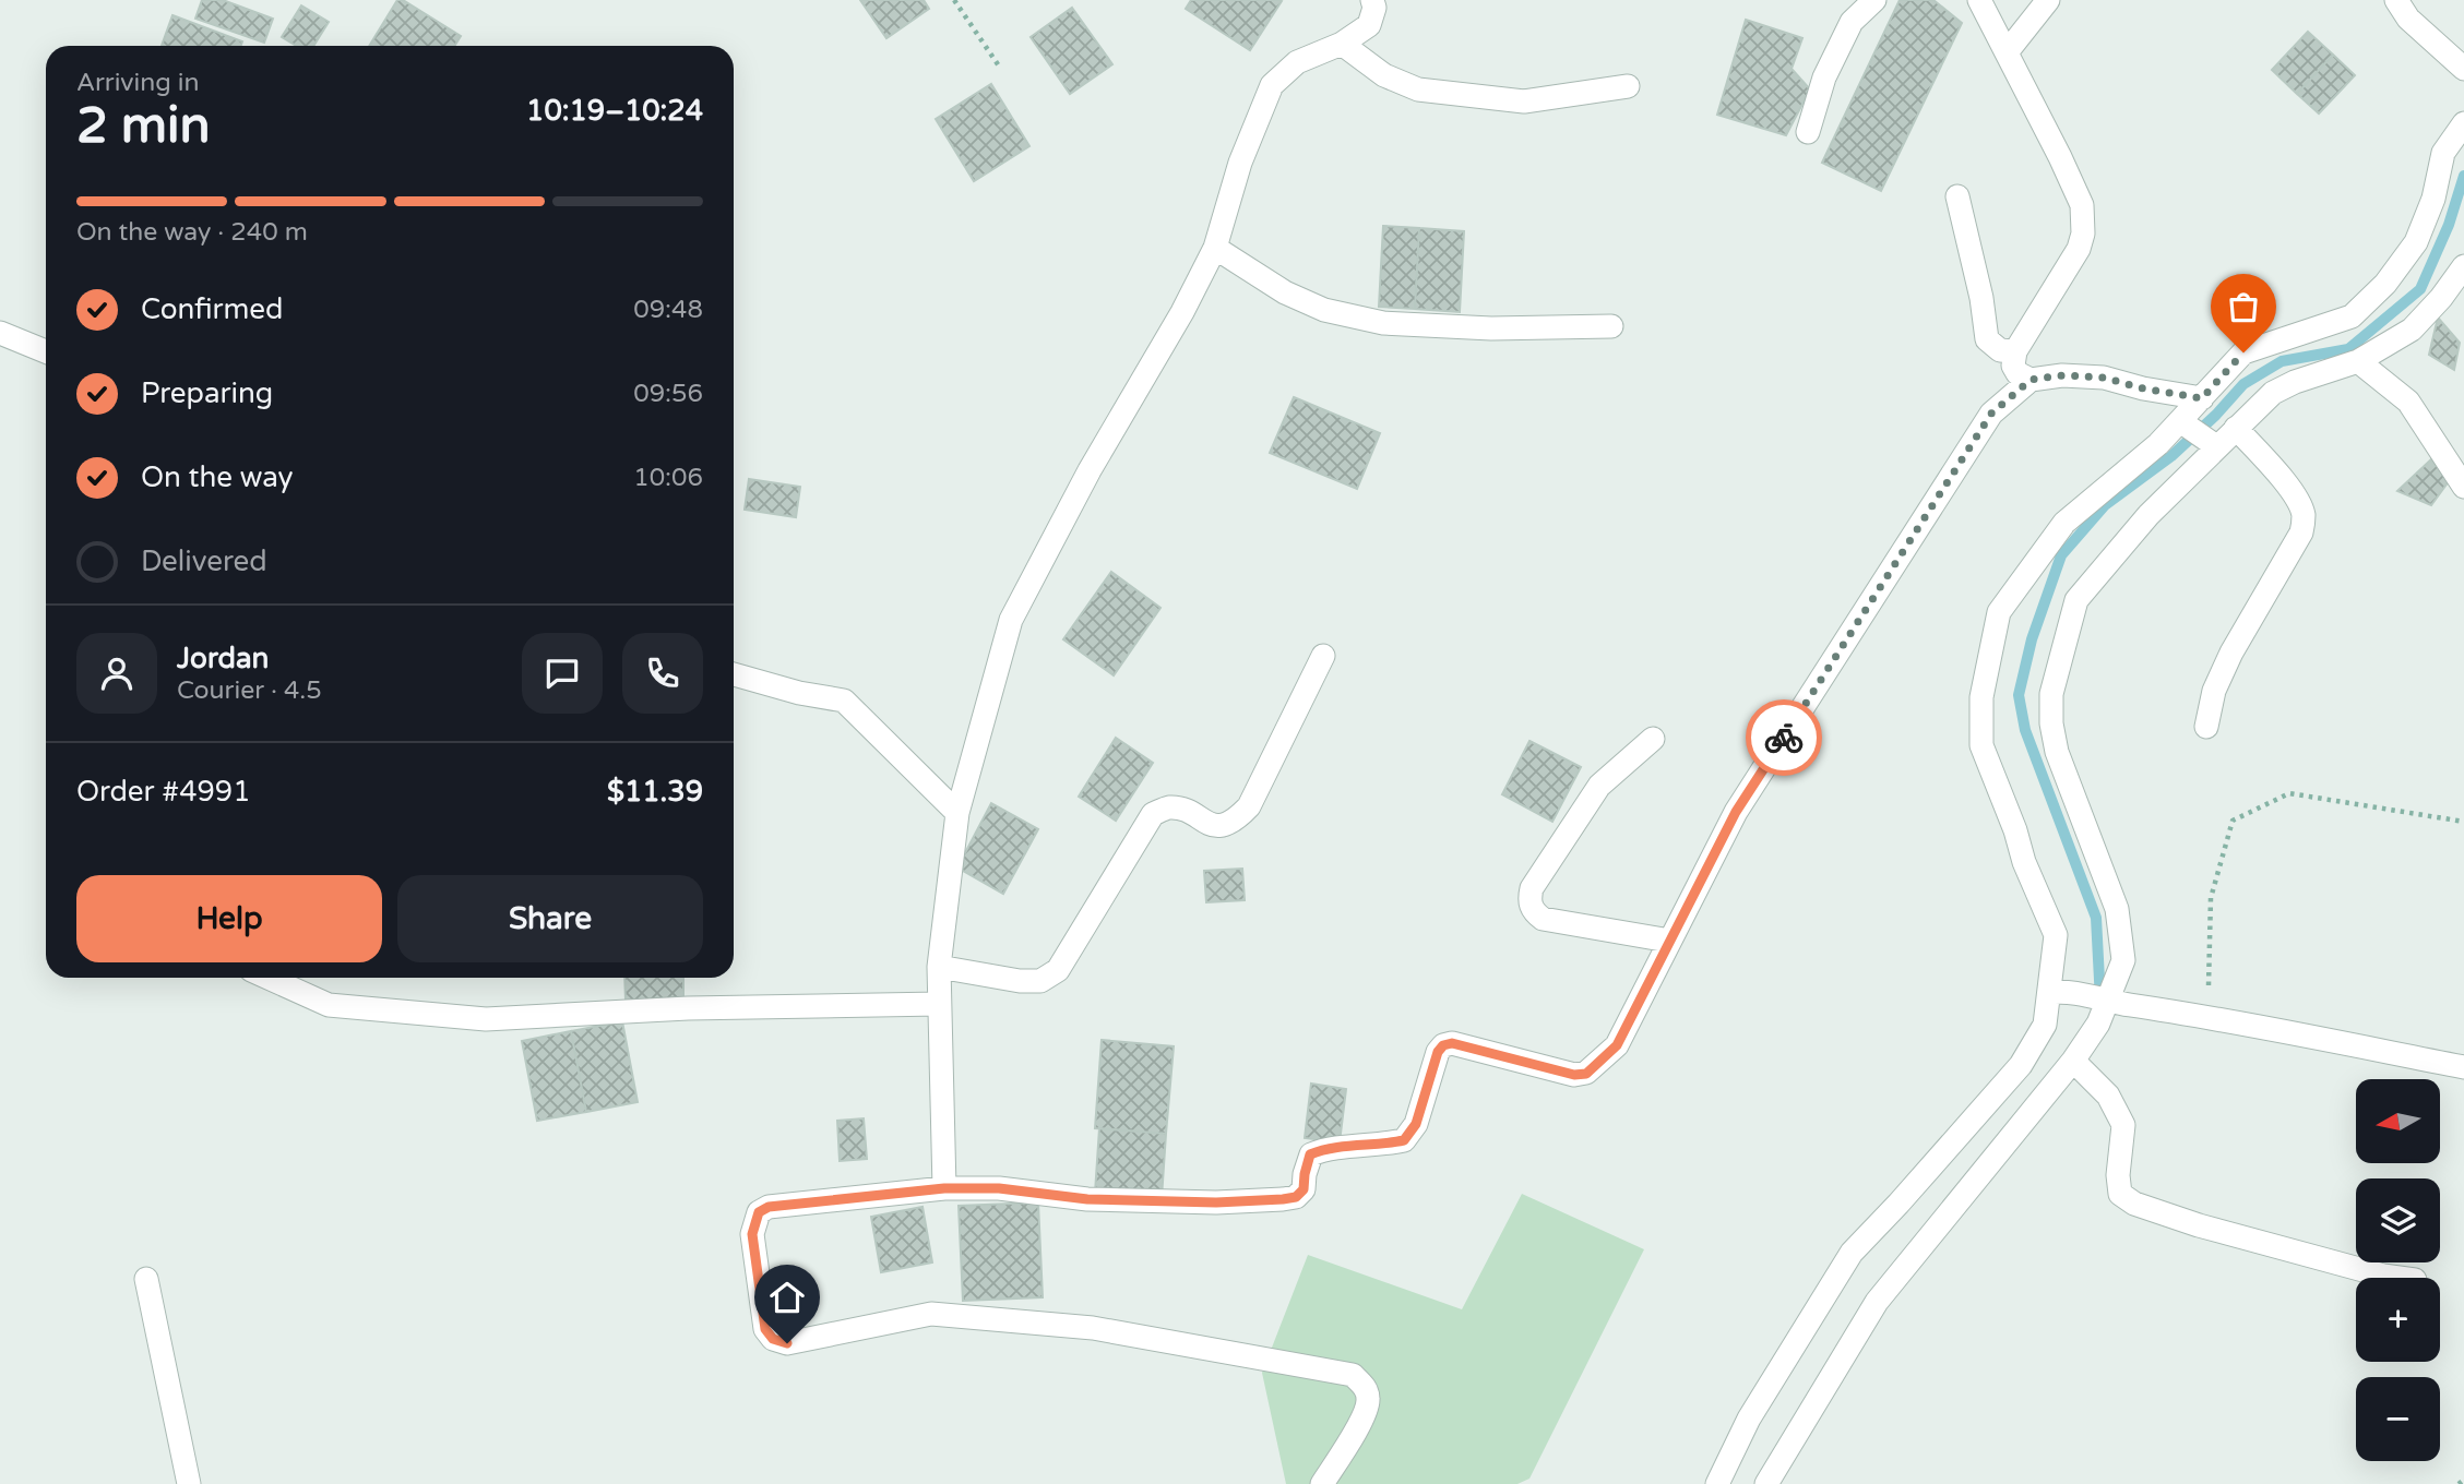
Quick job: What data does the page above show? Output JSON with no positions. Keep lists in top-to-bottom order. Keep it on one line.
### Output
{"north":"left","page":{"heading":["2 min","Arriving in","10:19–10:24"],"panel":["Jordan","Courier · 4.5","Order #4991","$11.39"],"bar":"On the way · 240 m","list":[["Confirmed","09:48"],["Preparing","09:56"],["On the way","10:06"],"Delivered"],"buttons":["Help","Share"],"map_buttons":["+","−"]}}
